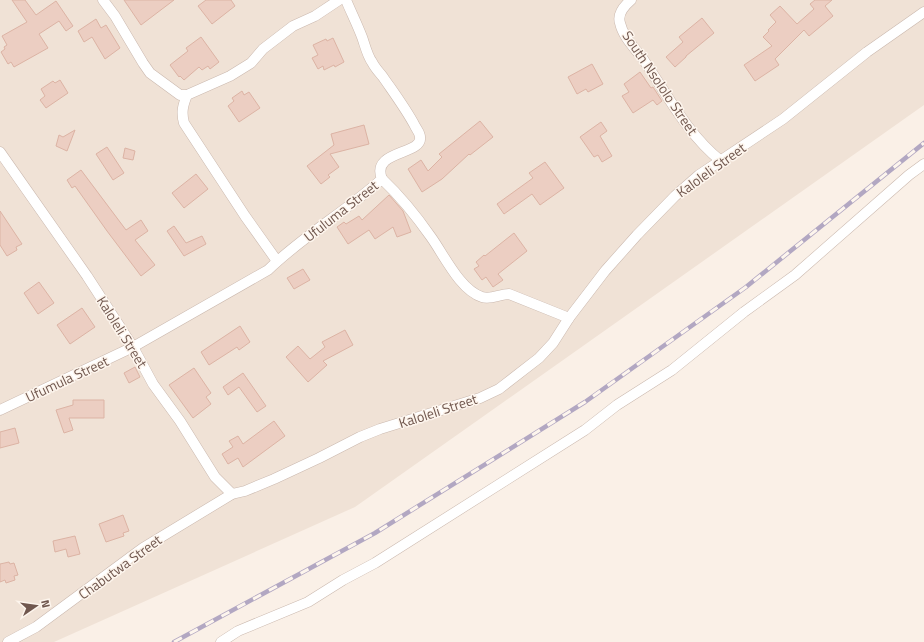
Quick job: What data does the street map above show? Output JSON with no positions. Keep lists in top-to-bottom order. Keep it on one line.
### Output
{"streets":{"street":["South Nsololo Street","Kaloleli Street","Ufuluma Street","Ufumula Street","Chabutwa Street"]},"crossings":[["South Nsololo Street","Kaloleli Street"],["Kaloleli Street","Ufuluma Street"],["Kaloleli Street","Ufumula Street"],["Kaloleli Street","Chabutwa Street"],["Ufuluma Street","Ufumula Street"]],"north":"right"}
